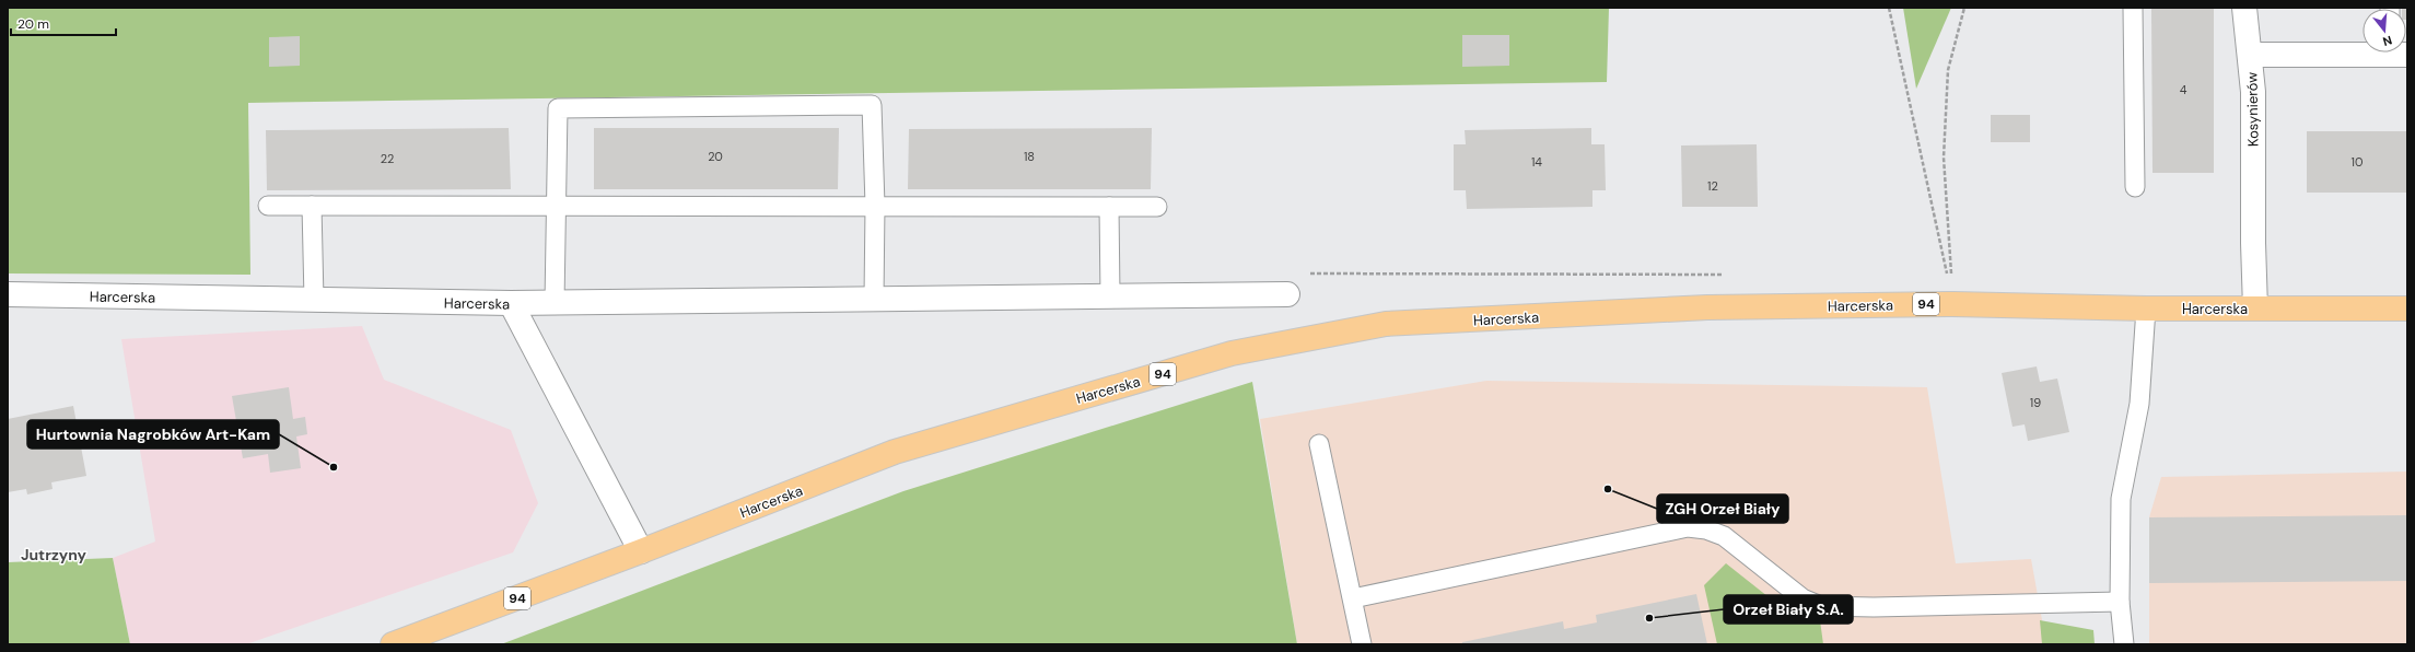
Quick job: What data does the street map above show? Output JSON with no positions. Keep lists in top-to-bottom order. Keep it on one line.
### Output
{"streets":{"main road":["Harcerska","94"],"street":["Kosynierów"]},"crossings":[["Kosynierów","Harcerska"],["Harcerska","94"]],"districts":["Jutrzyny"],"places":["Hurtownia Nagrobków Art-Kam","ZGH Orzeł Biały","Orzeł Biały S.A."],"house_numbers":["4","20","18","22","14","10","12","19"],"scale_bar":"20 m","north":"bottom"}
